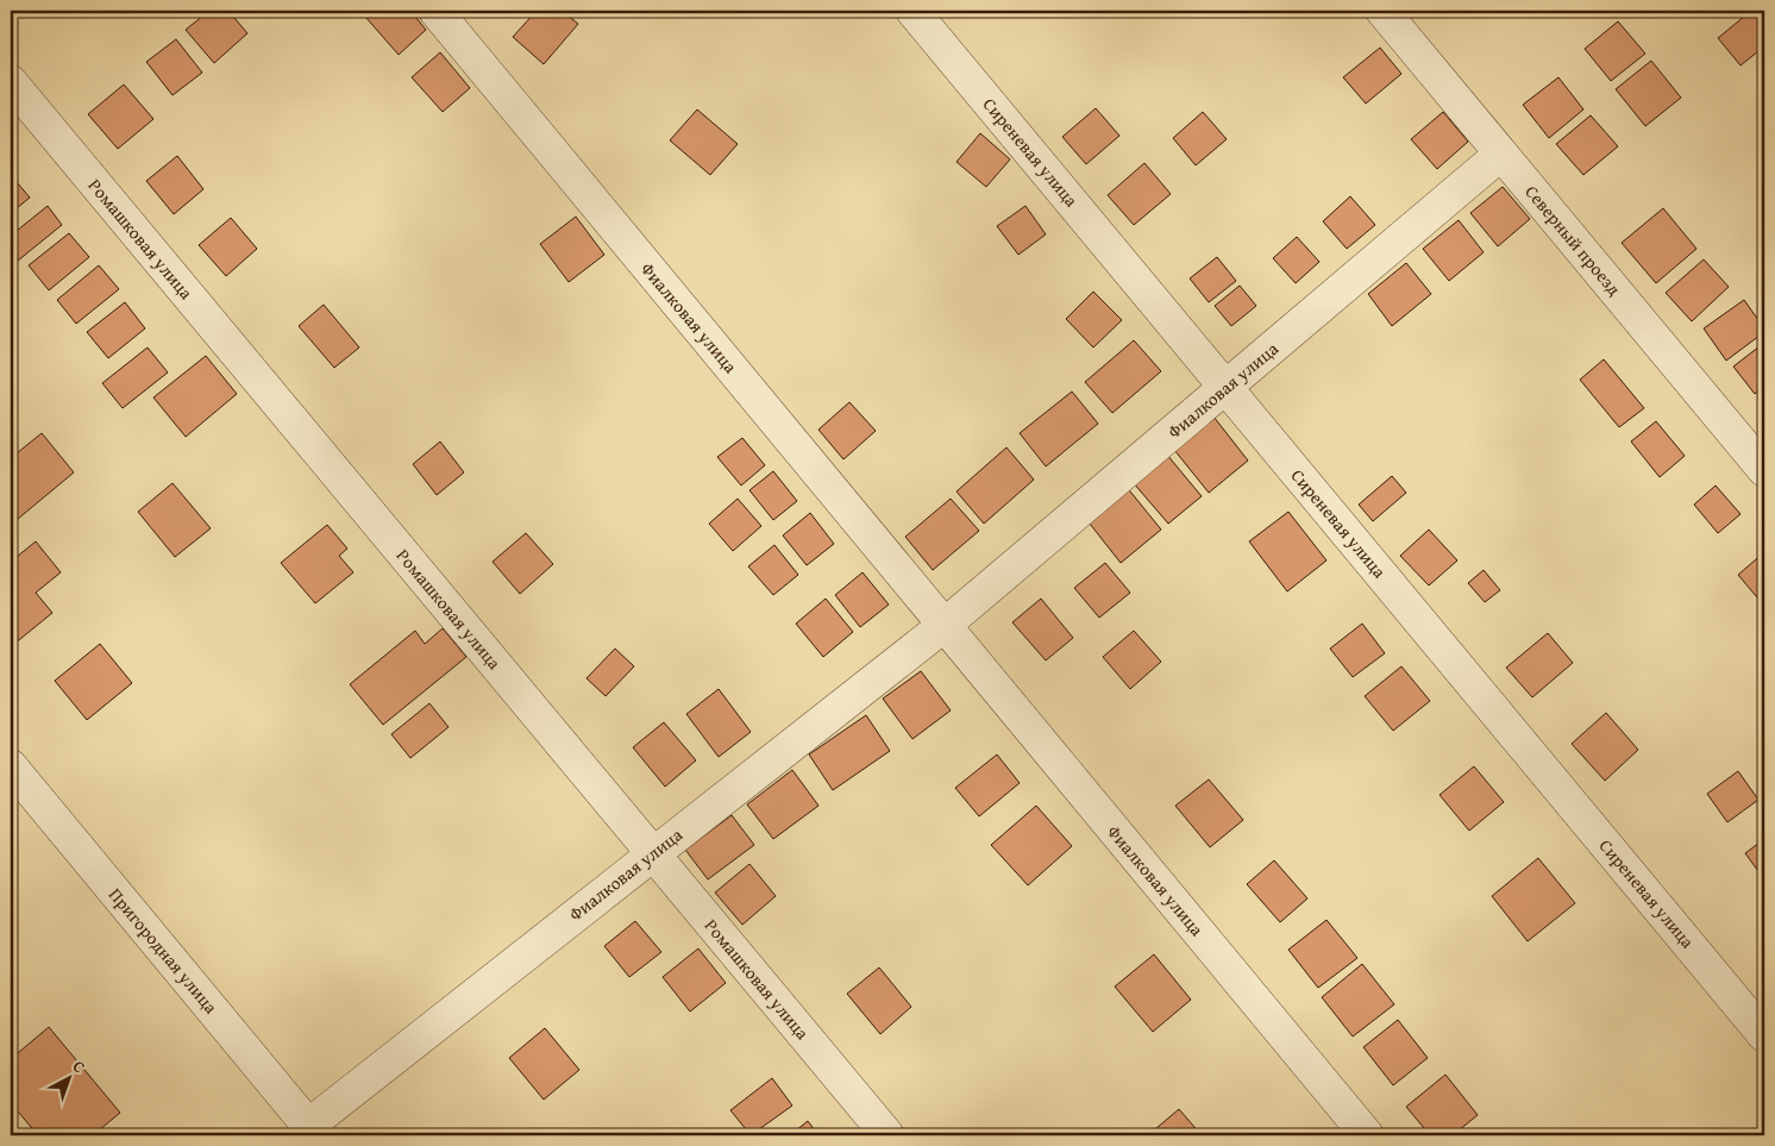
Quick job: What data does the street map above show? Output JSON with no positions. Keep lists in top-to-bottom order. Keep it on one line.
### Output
{"streets":{"street":["Сиреневая улица","Ромашковая улица","Северный проезд","Фиалковая улица","Пригородная улица"]},"crossings":[["Сиреневая улица","Фиалковая улица"],["Ромашковая улица","Фиалковая улица"],["Северный проезд","Фиалковая улица"],["Фиалковая улица","Пригородная улица"]],"north":"top right"}
